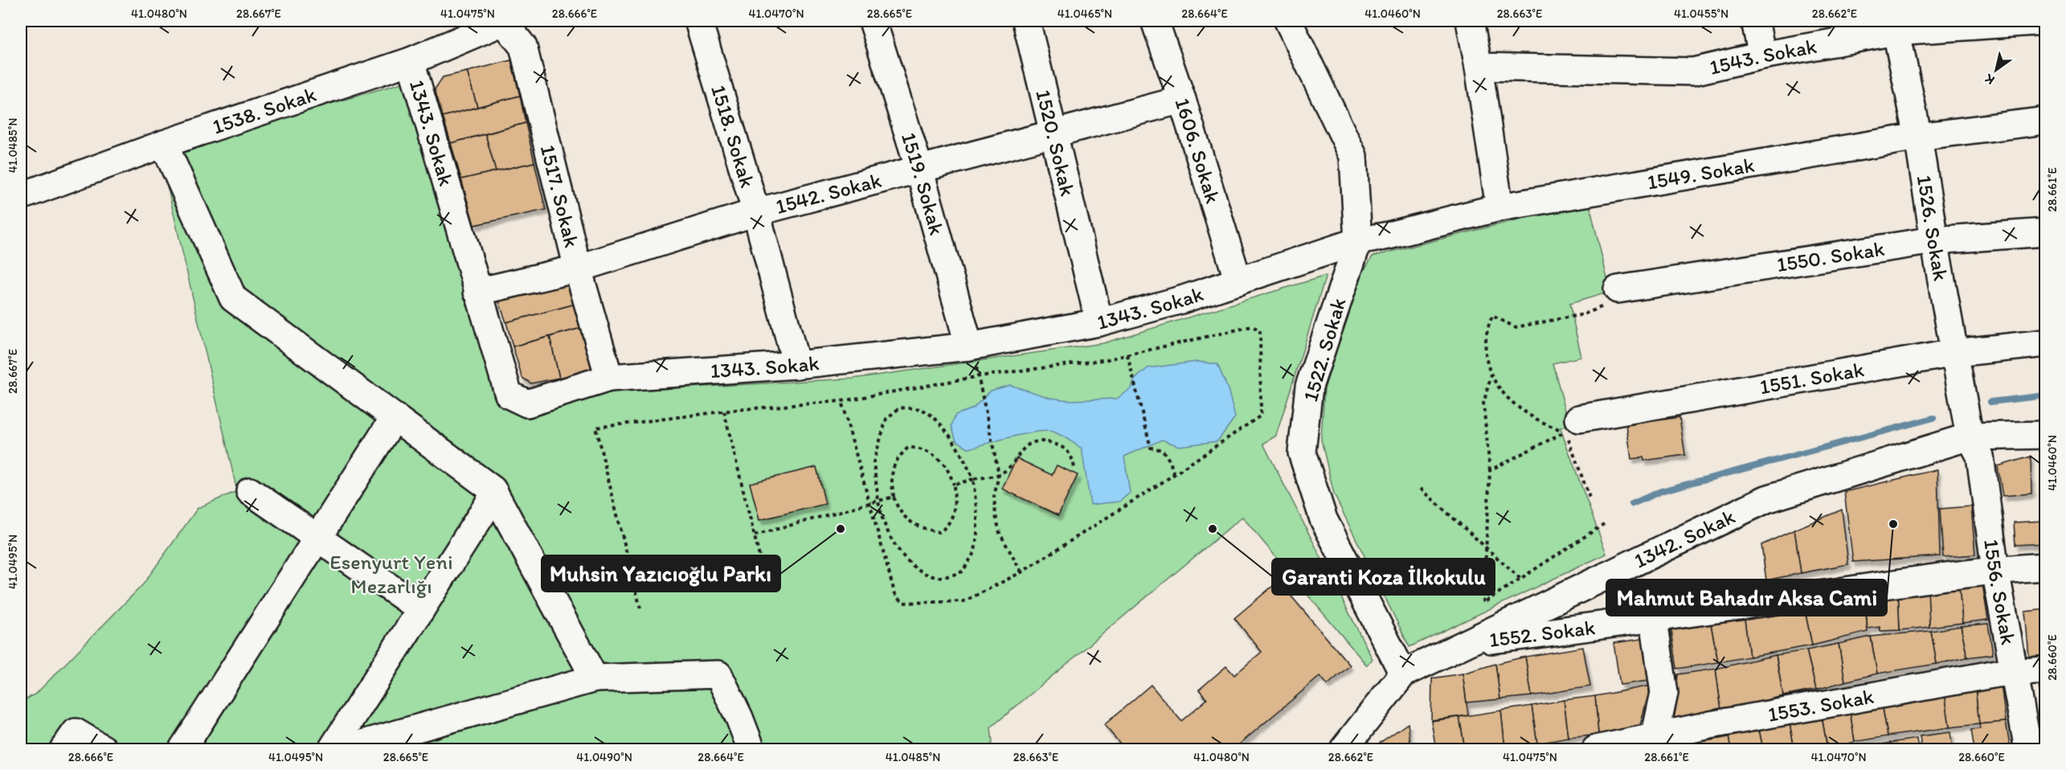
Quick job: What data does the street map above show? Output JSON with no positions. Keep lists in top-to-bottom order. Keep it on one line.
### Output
{"streets":{"street":["1543. Sokak","1538. Sokak","1343. Sokak","1518. Sokak","1520. Sokak","1606. Sokak","1549. Sokak","1519. Sokak","1542. Sokak","1517. Sokak","1526. Sokak","1550. Sokak","1522. Sokak","1551. Sokak","1342. Sokak","1556. Sokak","1552. Sokak","1553. Sokak"]},"crossings":[["1543. Sokak","1526. Sokak"],["1538. Sokak","1343. Sokak"],["1538. Sokak","1517. Sokak"],["1343. Sokak","1518. Sokak"],["1343. Sokak","1520. Sokak"],["1343. Sokak","1606. Sokak"],["1343. Sokak","1549. Sokak"],["1343. Sokak","1519. Sokak"],["1343. Sokak","1542. Sokak"],["1343. Sokak","1517. Sokak"],["1343. Sokak","1522. Sokak"],["1518. Sokak","1542. Sokak"],["1520. Sokak","1542. Sokak"],["1606. Sokak","1542. Sokak"],["1549. Sokak","1526. Sokak"],["1549. Sokak","1522. Sokak"],["1519. Sokak","1542. Sokak"],["1542. Sokak","1517. Sokak"],["1526. Sokak","1550. Sokak"],["1526. Sokak","1551. Sokak"],["1526. Sokak","1342. Sokak"],["1526. Sokak","1556. Sokak"],["1522. Sokak","1342. Sokak"],["1342. Sokak","1556. Sokak"],["1342. Sokak","1552. Sokak"],["1556. Sokak","1552. Sokak"],["1556. Sokak","1553. Sokak"]],"parks":["Esenyurt Yeni Mezarlığı"],"places":["Mahmut Bahadır Aksa Cami","Muhsin Yazıcıoğlu Parkı","Garanti Koza İlkokulu"],"north":"bottom left","coordinates":["41.0480°N","28.667°E","41.0475°N","28.666°E","41.0470°N","28.665°E","41.0465°N","28.664°E","41.0460°N","28.663°E","41.0455°N","28.662°E","41.0485°N","28.661°E","41.0495°N","28.660°E","41.0490°N"]}
